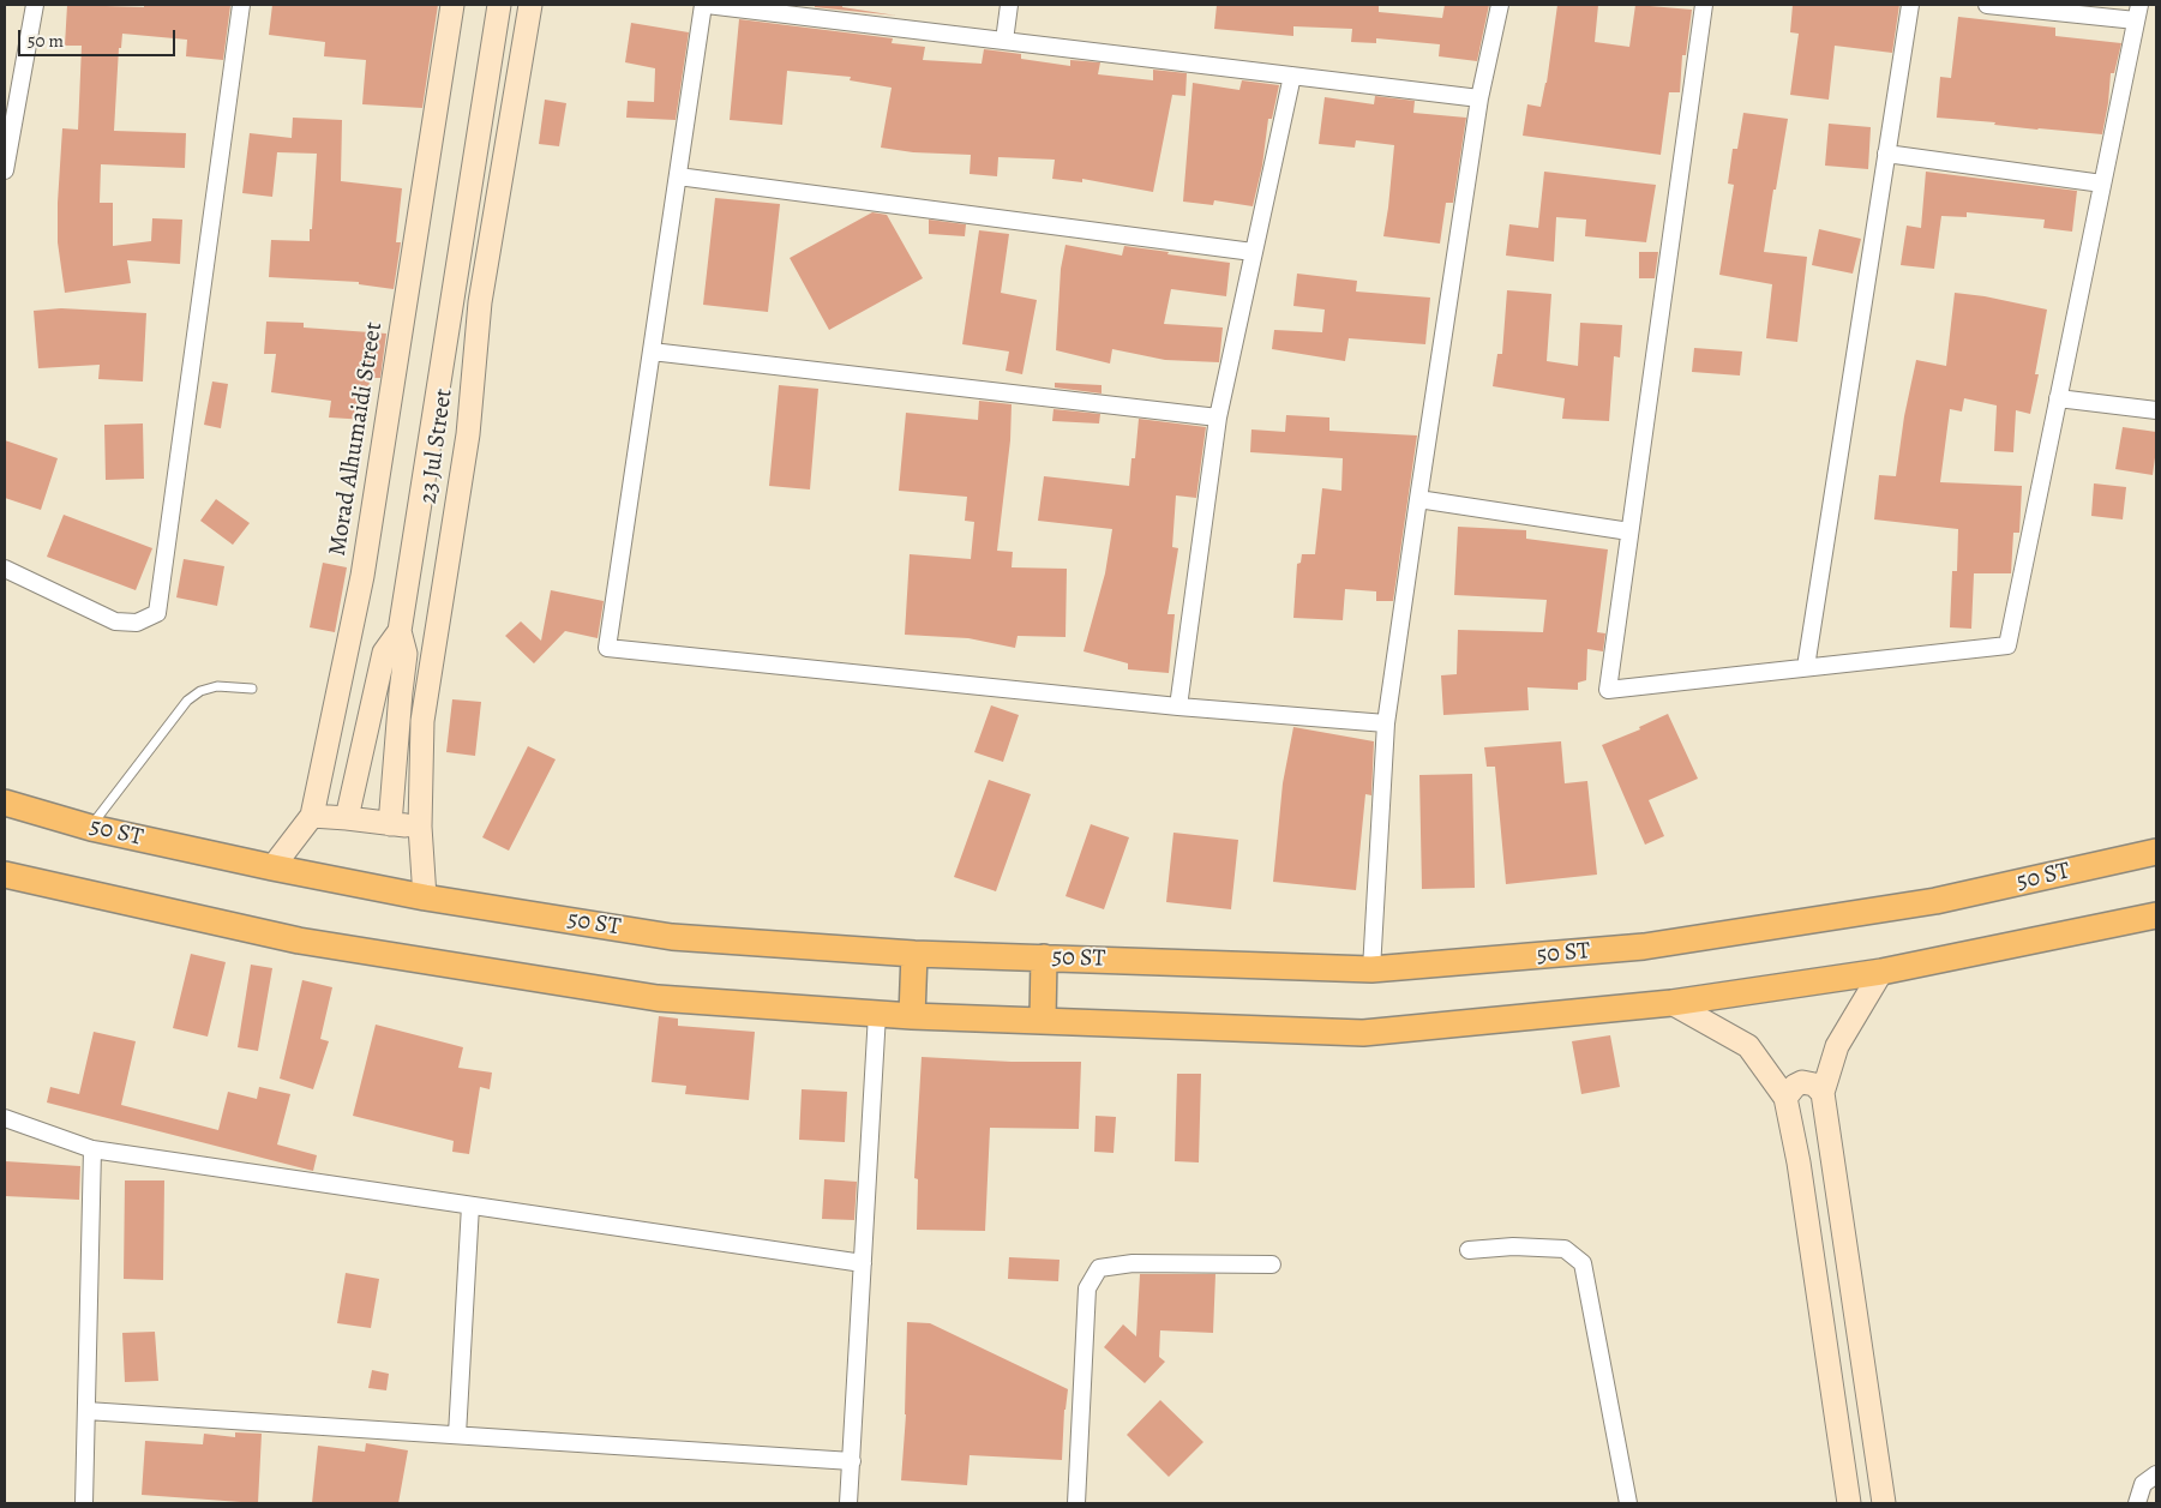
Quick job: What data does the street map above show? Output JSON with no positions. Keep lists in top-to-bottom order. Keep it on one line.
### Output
{"streets":{"main road":["50 ST"],"street":["Morad Alhumaidi Street","23 Jul Street"]},"crossings":[["Morad Alhumaidi Street","50 ST"],["23 Jul Street","50 ST"]],"scale_bar":"50 m"}
